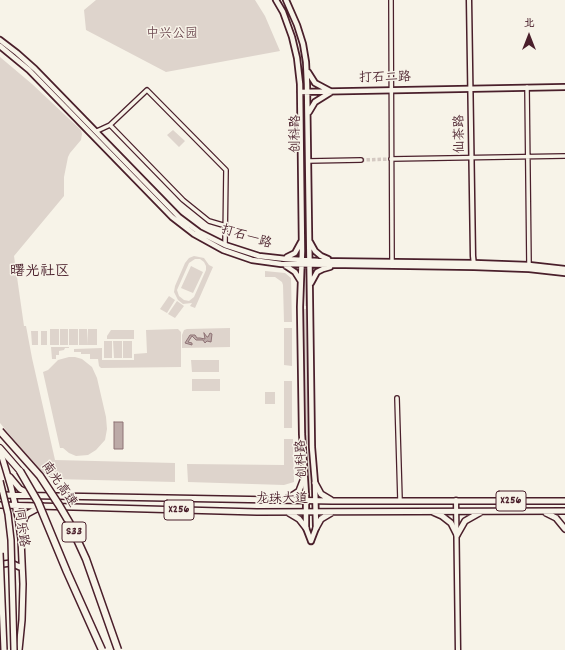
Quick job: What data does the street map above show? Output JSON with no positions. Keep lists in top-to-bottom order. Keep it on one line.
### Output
{"streets":{"highway":["南光高速","S33"],"main road":["打石二路","创科路","打石一路","龙珠大道","X256","同乐路"],"street":["仙茶路"]},"crossings":[["打石二路","创科路"],["打石二路","仙茶路"],["创科路","打石一路"],["创科路","龙珠大道"],["仙茶路","打石一路"],["龙珠大道","X256"]],"districts":["曙光社区"],"parks":["中兴公园"],"north":"top"}
